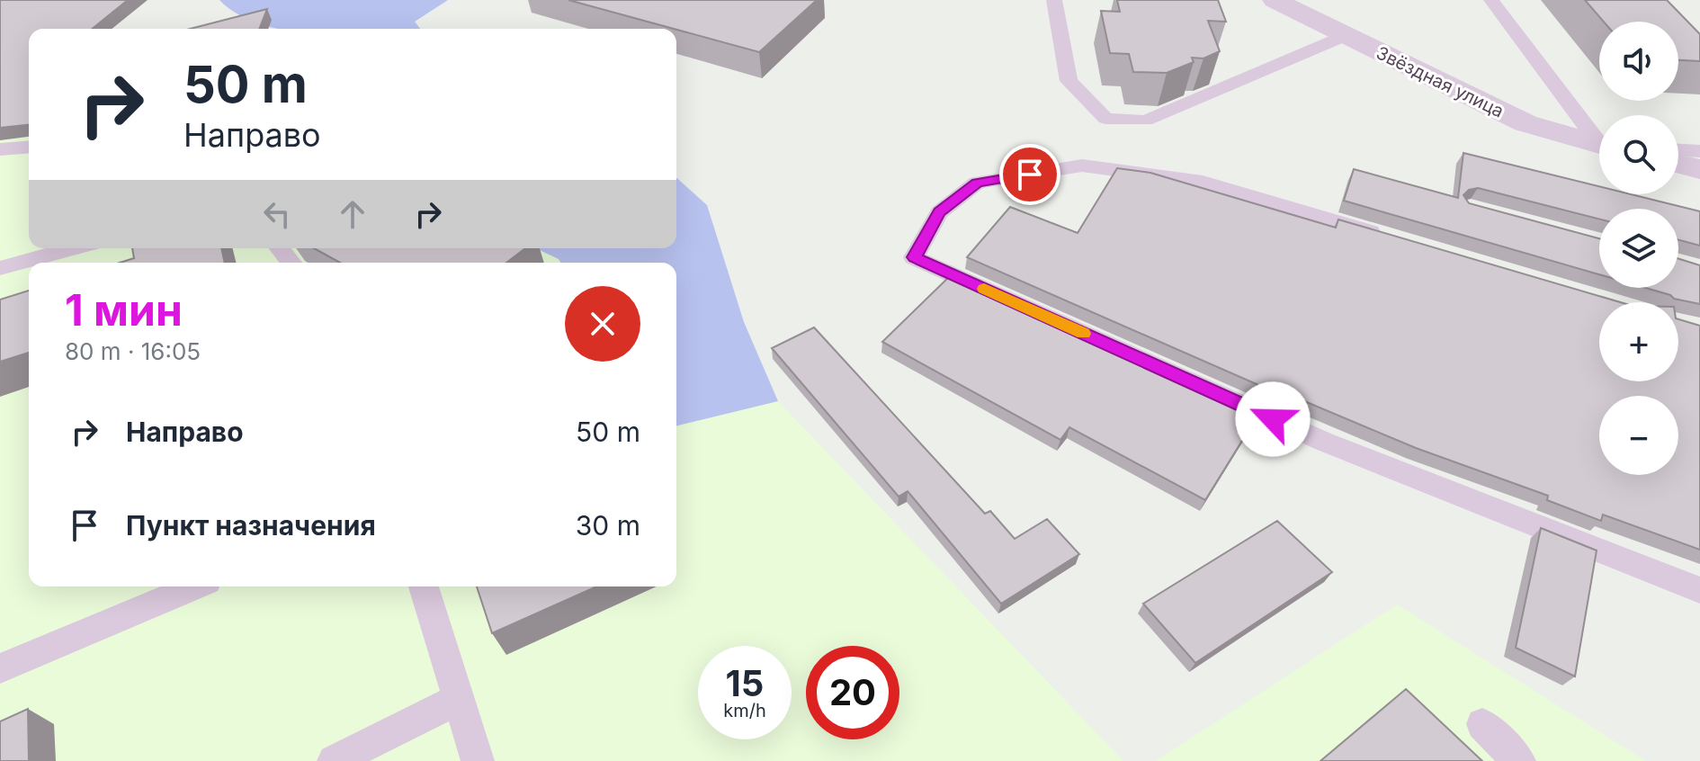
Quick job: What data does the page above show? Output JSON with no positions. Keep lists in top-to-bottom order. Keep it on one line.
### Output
{"streets":{"street":["Звёздная улица"]},"page":{"map_buttons":["+","−"],"turn":["50 m","Направо"],"heading":["1 мин","80 m · 16:05"],"list":[{"name":"Направо","value":"50 m"},{"name":"Пункт назначения","value":"30 m"}],"speed":"15 km/h","limit":"20"}}
